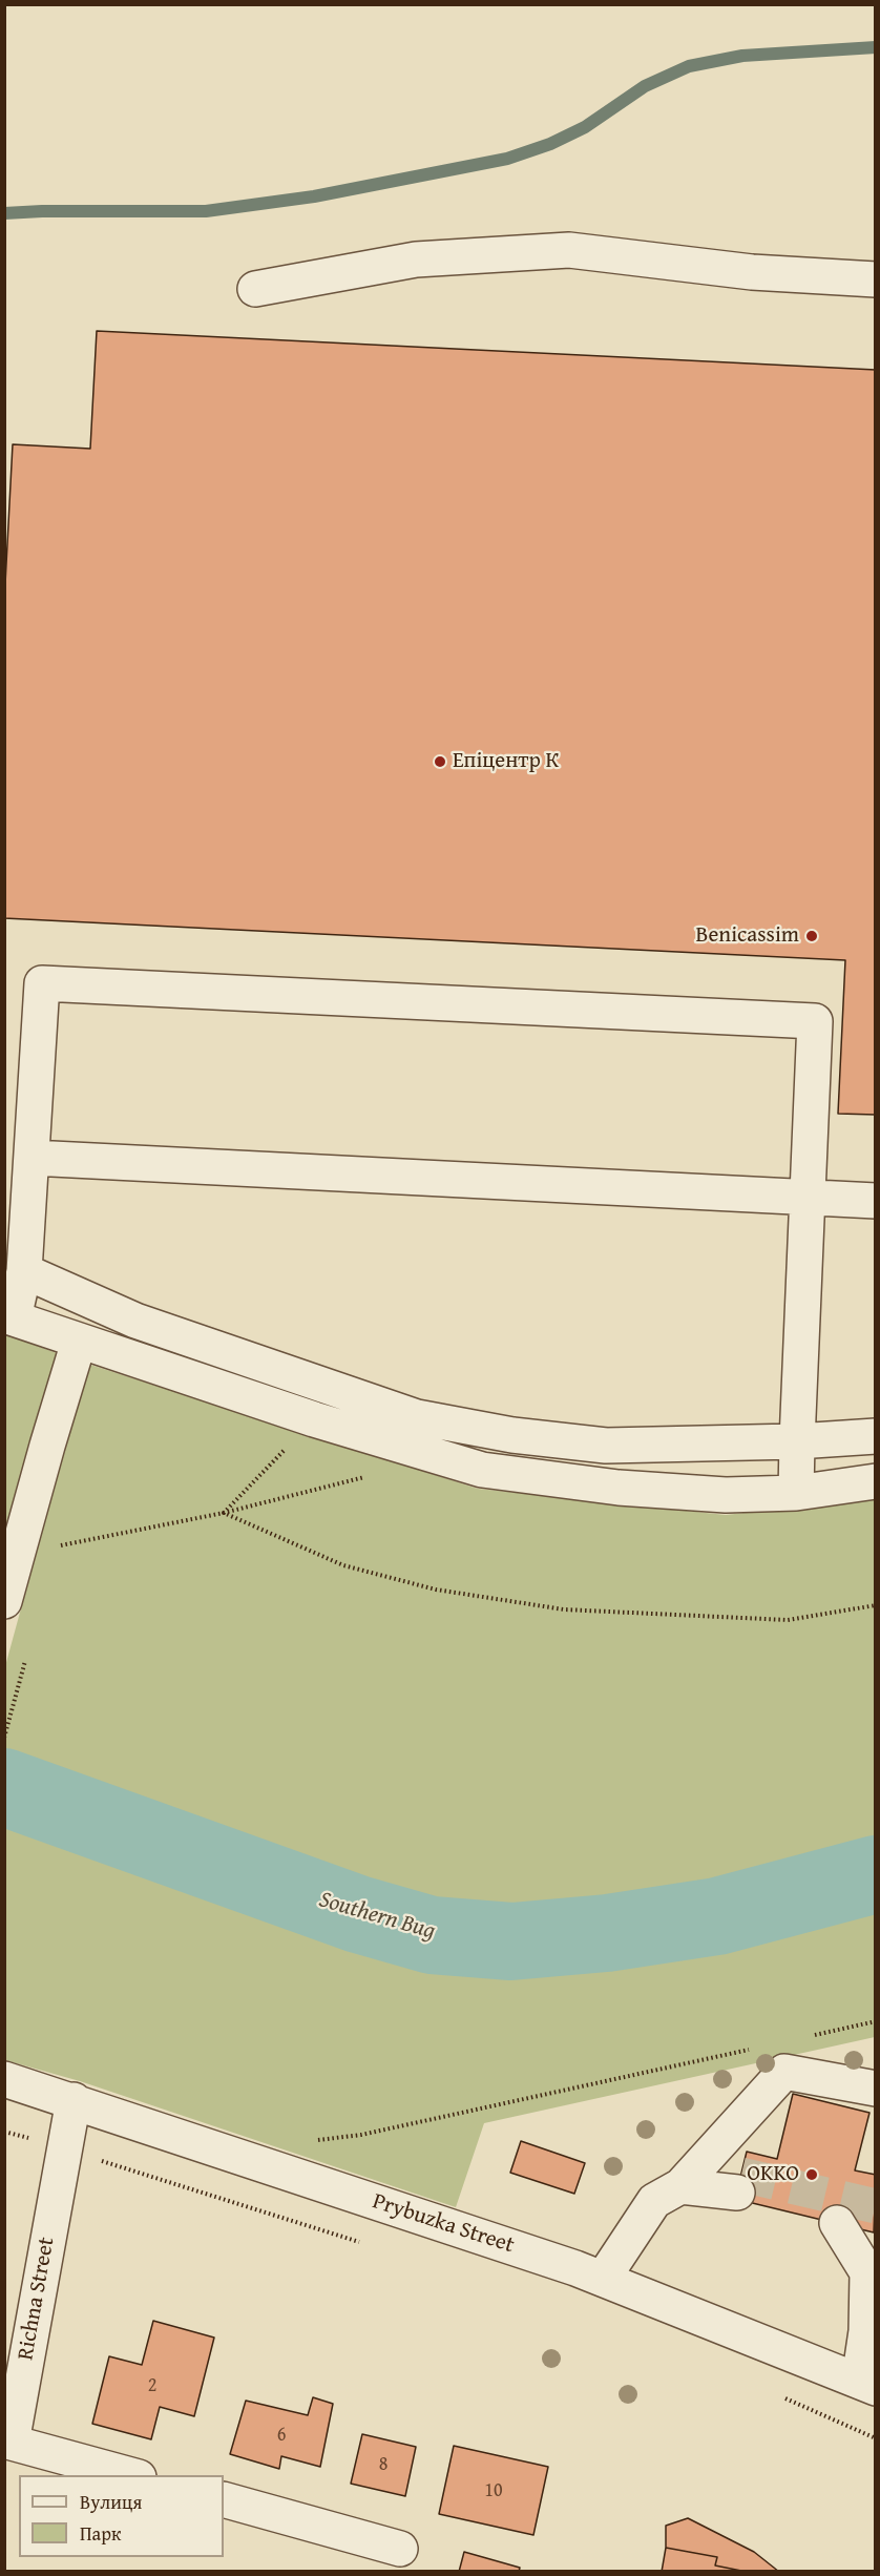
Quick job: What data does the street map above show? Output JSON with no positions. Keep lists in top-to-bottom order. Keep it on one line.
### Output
{"streets":{"street":["Prybuzka Street","Richna Street"]},"crossings":[["Prybuzka Street","Richna Street"]],"water":["Southern Bug"],"places":["Епіцентр К","Benicassim","OKKO"],"house_numbers":["2","6","8","10"],"legend":["Вулиця","Парк"]}
